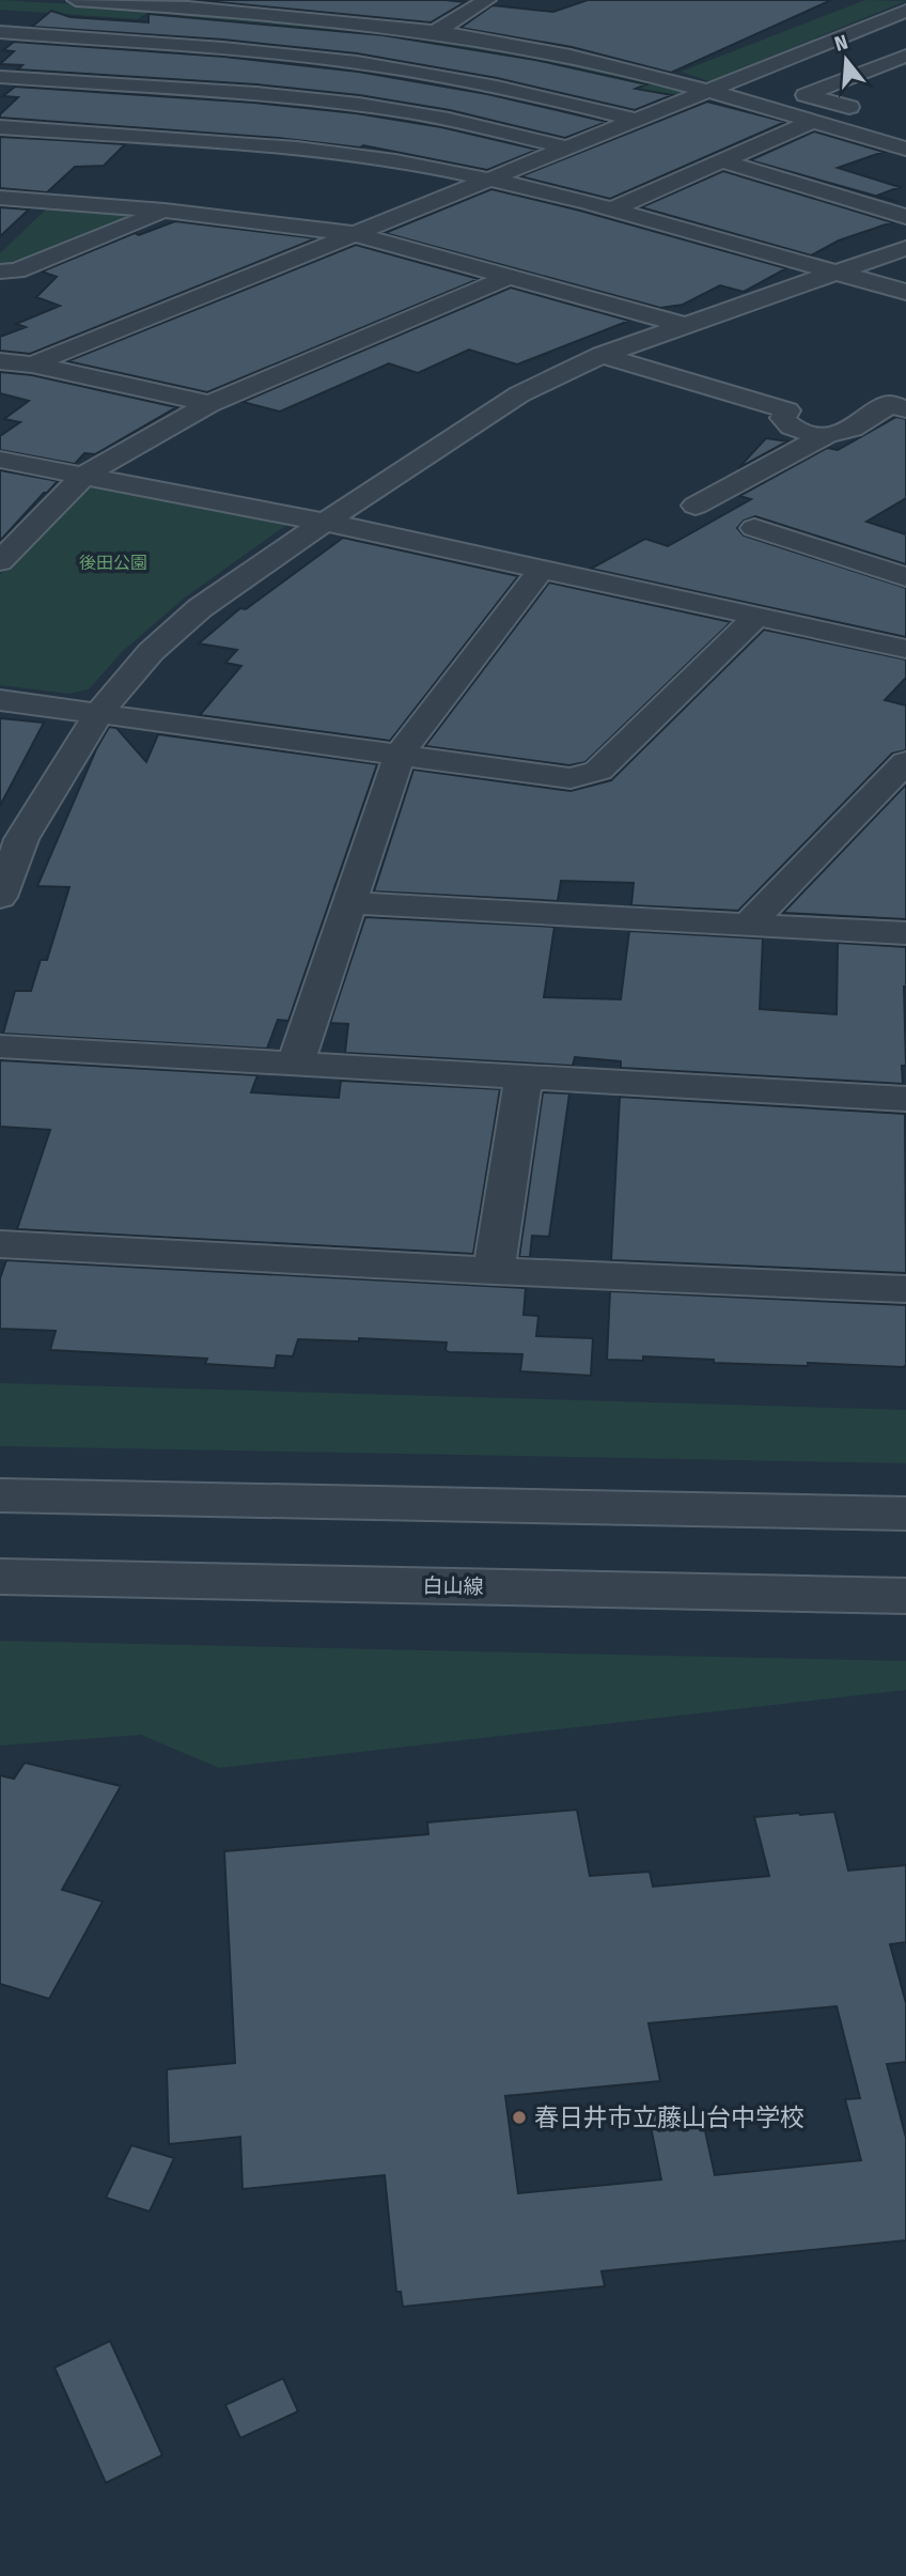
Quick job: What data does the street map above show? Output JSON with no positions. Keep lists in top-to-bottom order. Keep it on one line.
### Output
{"streets":{"street":["白山線"]},"parks":["後田公園"],"places":["春日井市立藤山台中学校"],"north":"top"}
